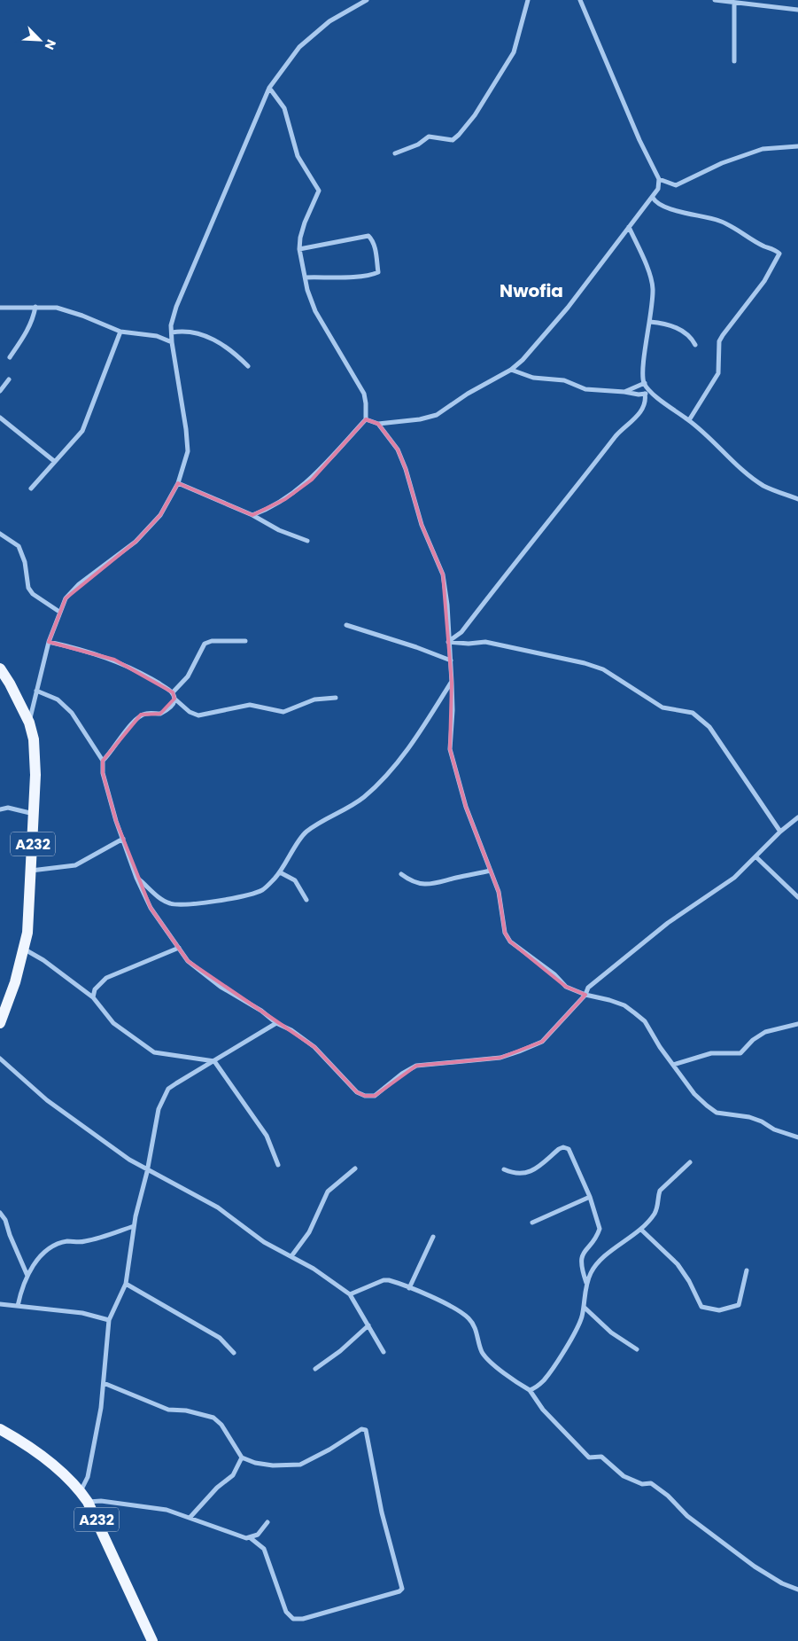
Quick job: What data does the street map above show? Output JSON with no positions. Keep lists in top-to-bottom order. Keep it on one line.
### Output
{"streets":{"main road":["A232"]},"districts":["Nwofia"],"north":"bottom right"}
